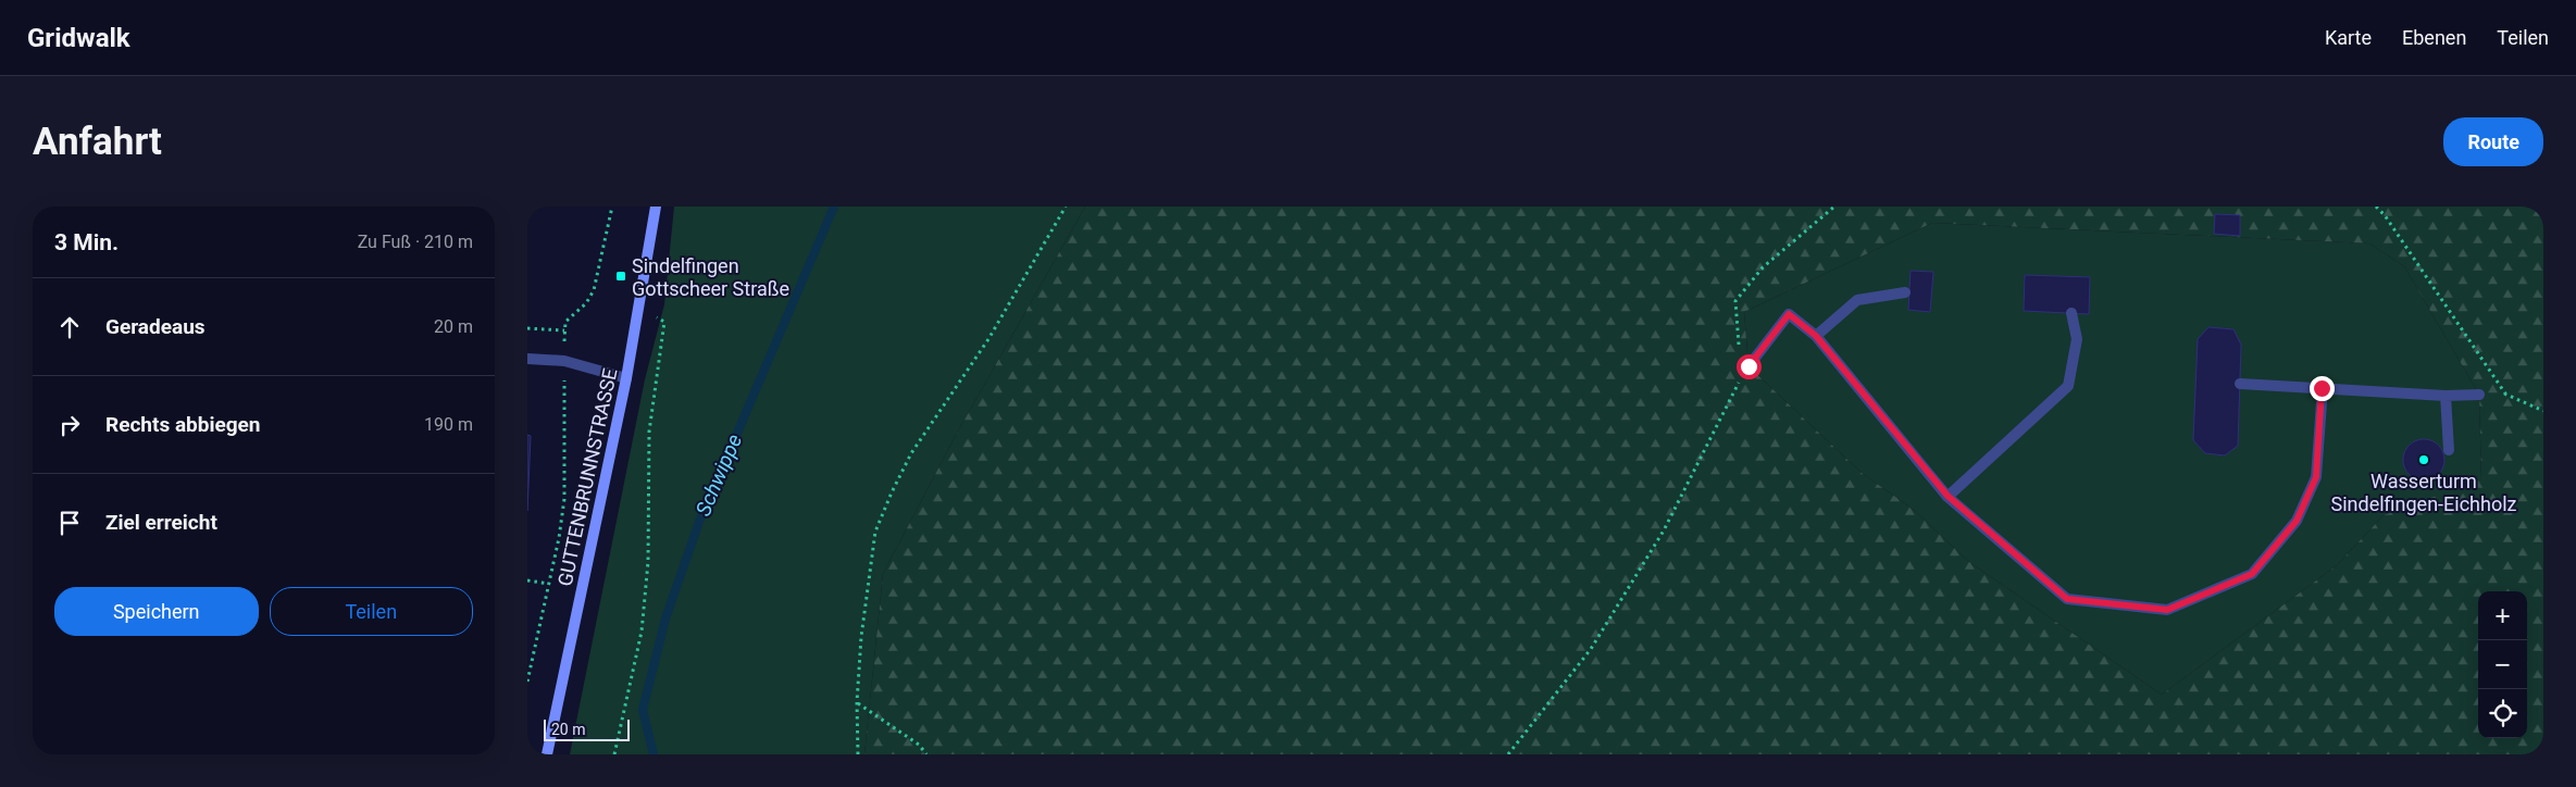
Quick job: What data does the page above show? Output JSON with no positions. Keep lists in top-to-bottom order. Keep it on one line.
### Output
{"streets":{"street":["GUTTENBRUNNSTRASSE"]},"water":["Schwippe"],"places":{"transit":["Sindelfingen Gottscheer Straße"],"other":["Wasserturm Sindelfingen-Eichholz"]},"scale_bar":"20 m","page":{"header":"Gridwalk","nav":["Karte","Ebenen","Teilen"],"buttons":["Route",["Speichern","Teilen"]],"title":"Anfahrt","heading":["3 Min.","Zu Fuß · 210 m"],"list":[["Geradeaus","20 m"],["Rechts abbiegen","190 m"],"Ziel erreicht"],"map_buttons":["+","−"],"scale":"20 m"}}
